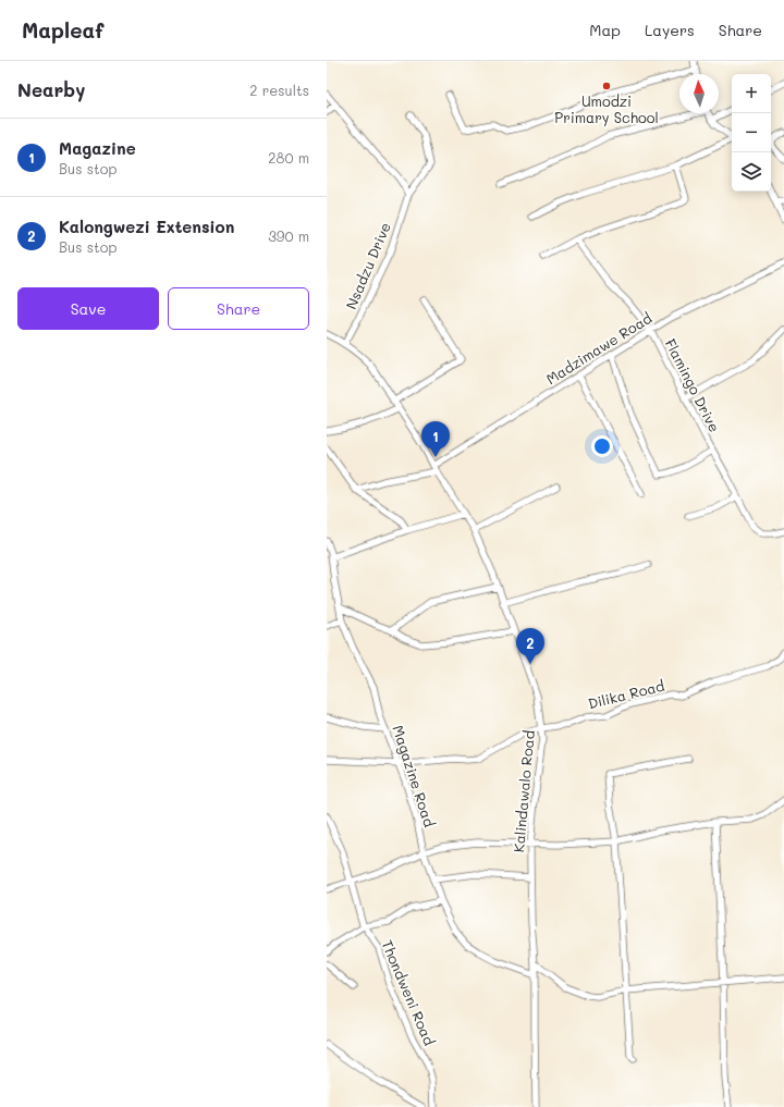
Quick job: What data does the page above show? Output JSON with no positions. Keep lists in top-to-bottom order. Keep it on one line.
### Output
{"streets":{"street":["Nsadzu Drive","Madzimawe Road","Flamingo Drive","Dilika Road","Magazine Road","Kalindawalo Road","Thondweni Road"]},"crossings":[["Nsadzu Drive","Kalindawalo Road"],["Madzimawe Road","Flamingo Drive"],["Madzimawe Road","Kalindawalo Road"],["Dilika Road","Magazine Road"],["Dilika Road","Kalindawalo Road"],["Magazine Road","Kalindawalo Road"]],"places":["Umodzi Primary School"],"north":"top","page":{"header":"Mapleaf","nav":["Map","Layers","Share"],"heading":["Nearby","2 results"],"map_buttons":["+","−"],"list":[{"mark":"1","name":"Magazine","note":"Bus stop","value":"280 m"},{"mark":"2","name":"Kalongwezi Extension","note":"Bus stop","value":"390 m"}],"buttons":["Save","Share"],"pins":["1","2"]}}
